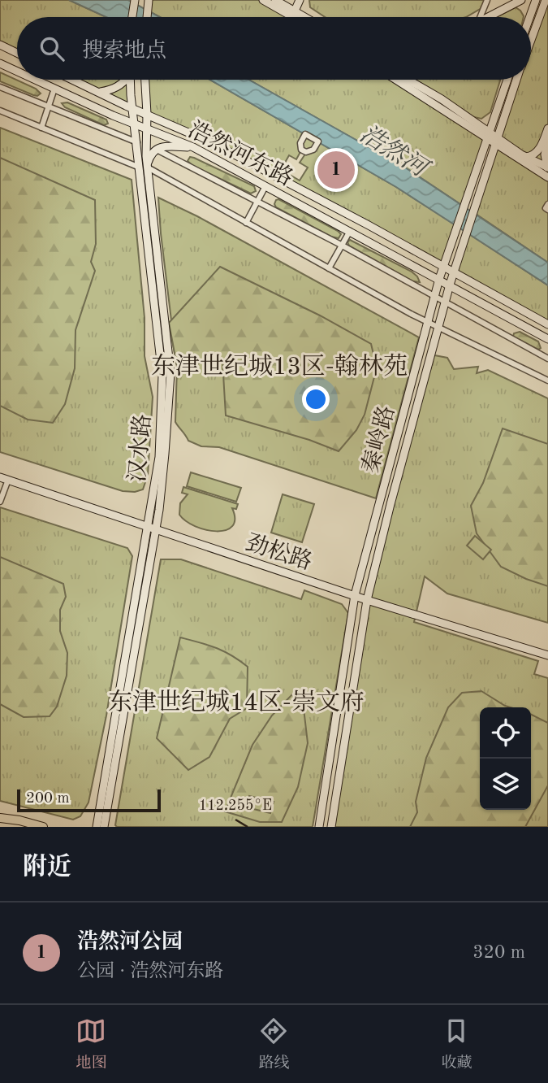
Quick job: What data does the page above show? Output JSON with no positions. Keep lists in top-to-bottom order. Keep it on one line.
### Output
{"streets":{"street":["浩然河东路","秦岭路","汉水路","劲松路"]},"crossings":[["浩然河东路","秦岭路"],["浩然河东路","汉水路"],["秦岭路","劲松路"],["汉水路","劲松路"]],"districts":["东津世纪城13区-翰林苑","东津世纪城14区-崇文府"],"water":["浩然河"],"scale_bar":"200 m","page":{"search":"搜索地点","pins":"1","scale":"200 m","heading":"附近","list":[{"mark":"1","name":"浩然河公园","note":"公园 · 浩然河东路","value":"320 m"}],"nav":["地图","路线","收藏"]},"coordinates":["112.255°E"]}
